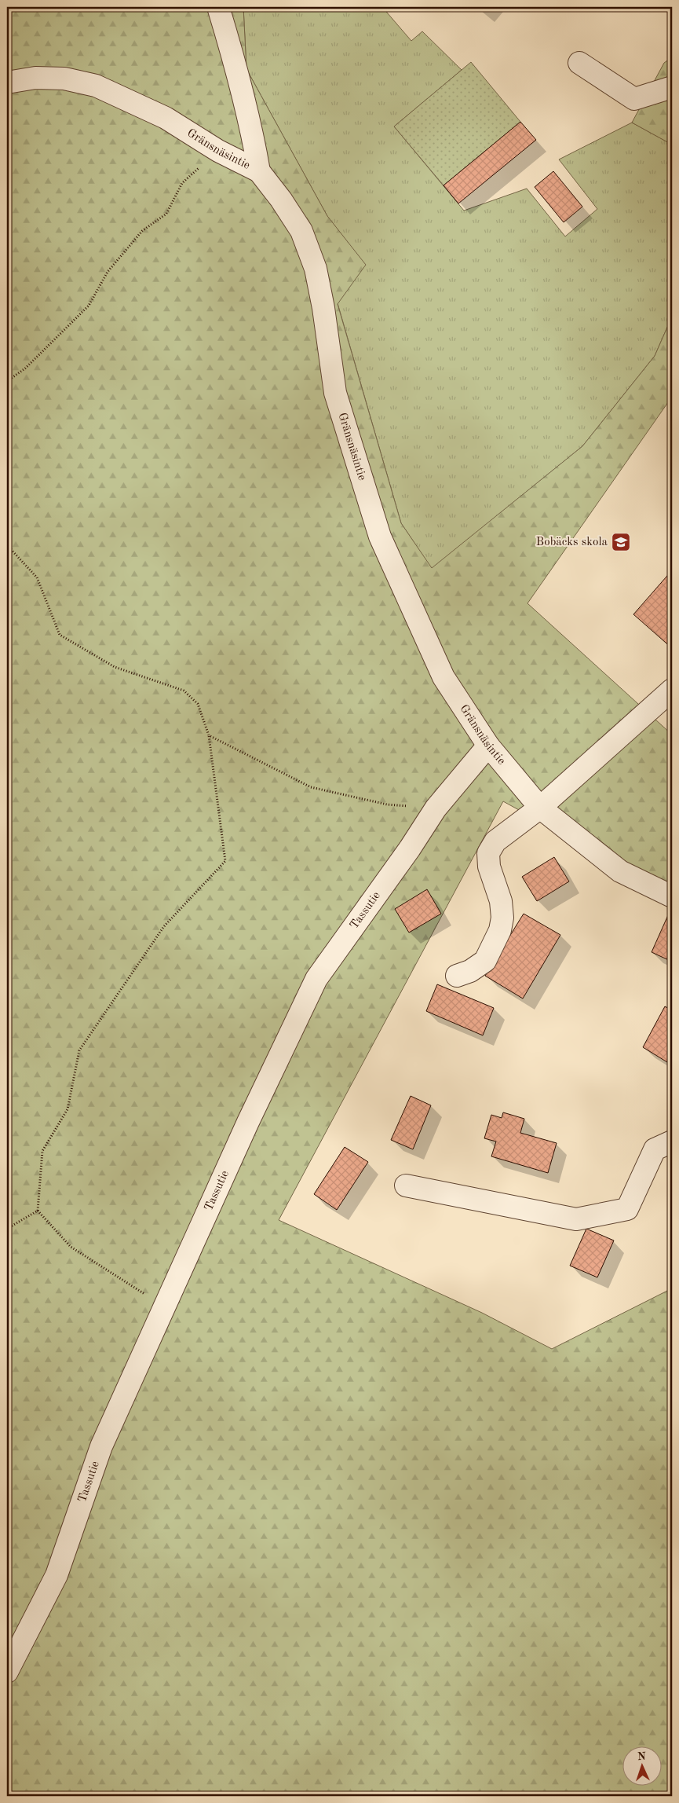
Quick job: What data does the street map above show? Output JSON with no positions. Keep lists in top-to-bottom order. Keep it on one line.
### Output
{"streets":{"street":["Gränsnäsintie","Tassutie"]},"crossings":[["Gränsnäsintie","Tassutie"]],"places":{"school or university":["Bobäcks skola"]},"north":"top"}
